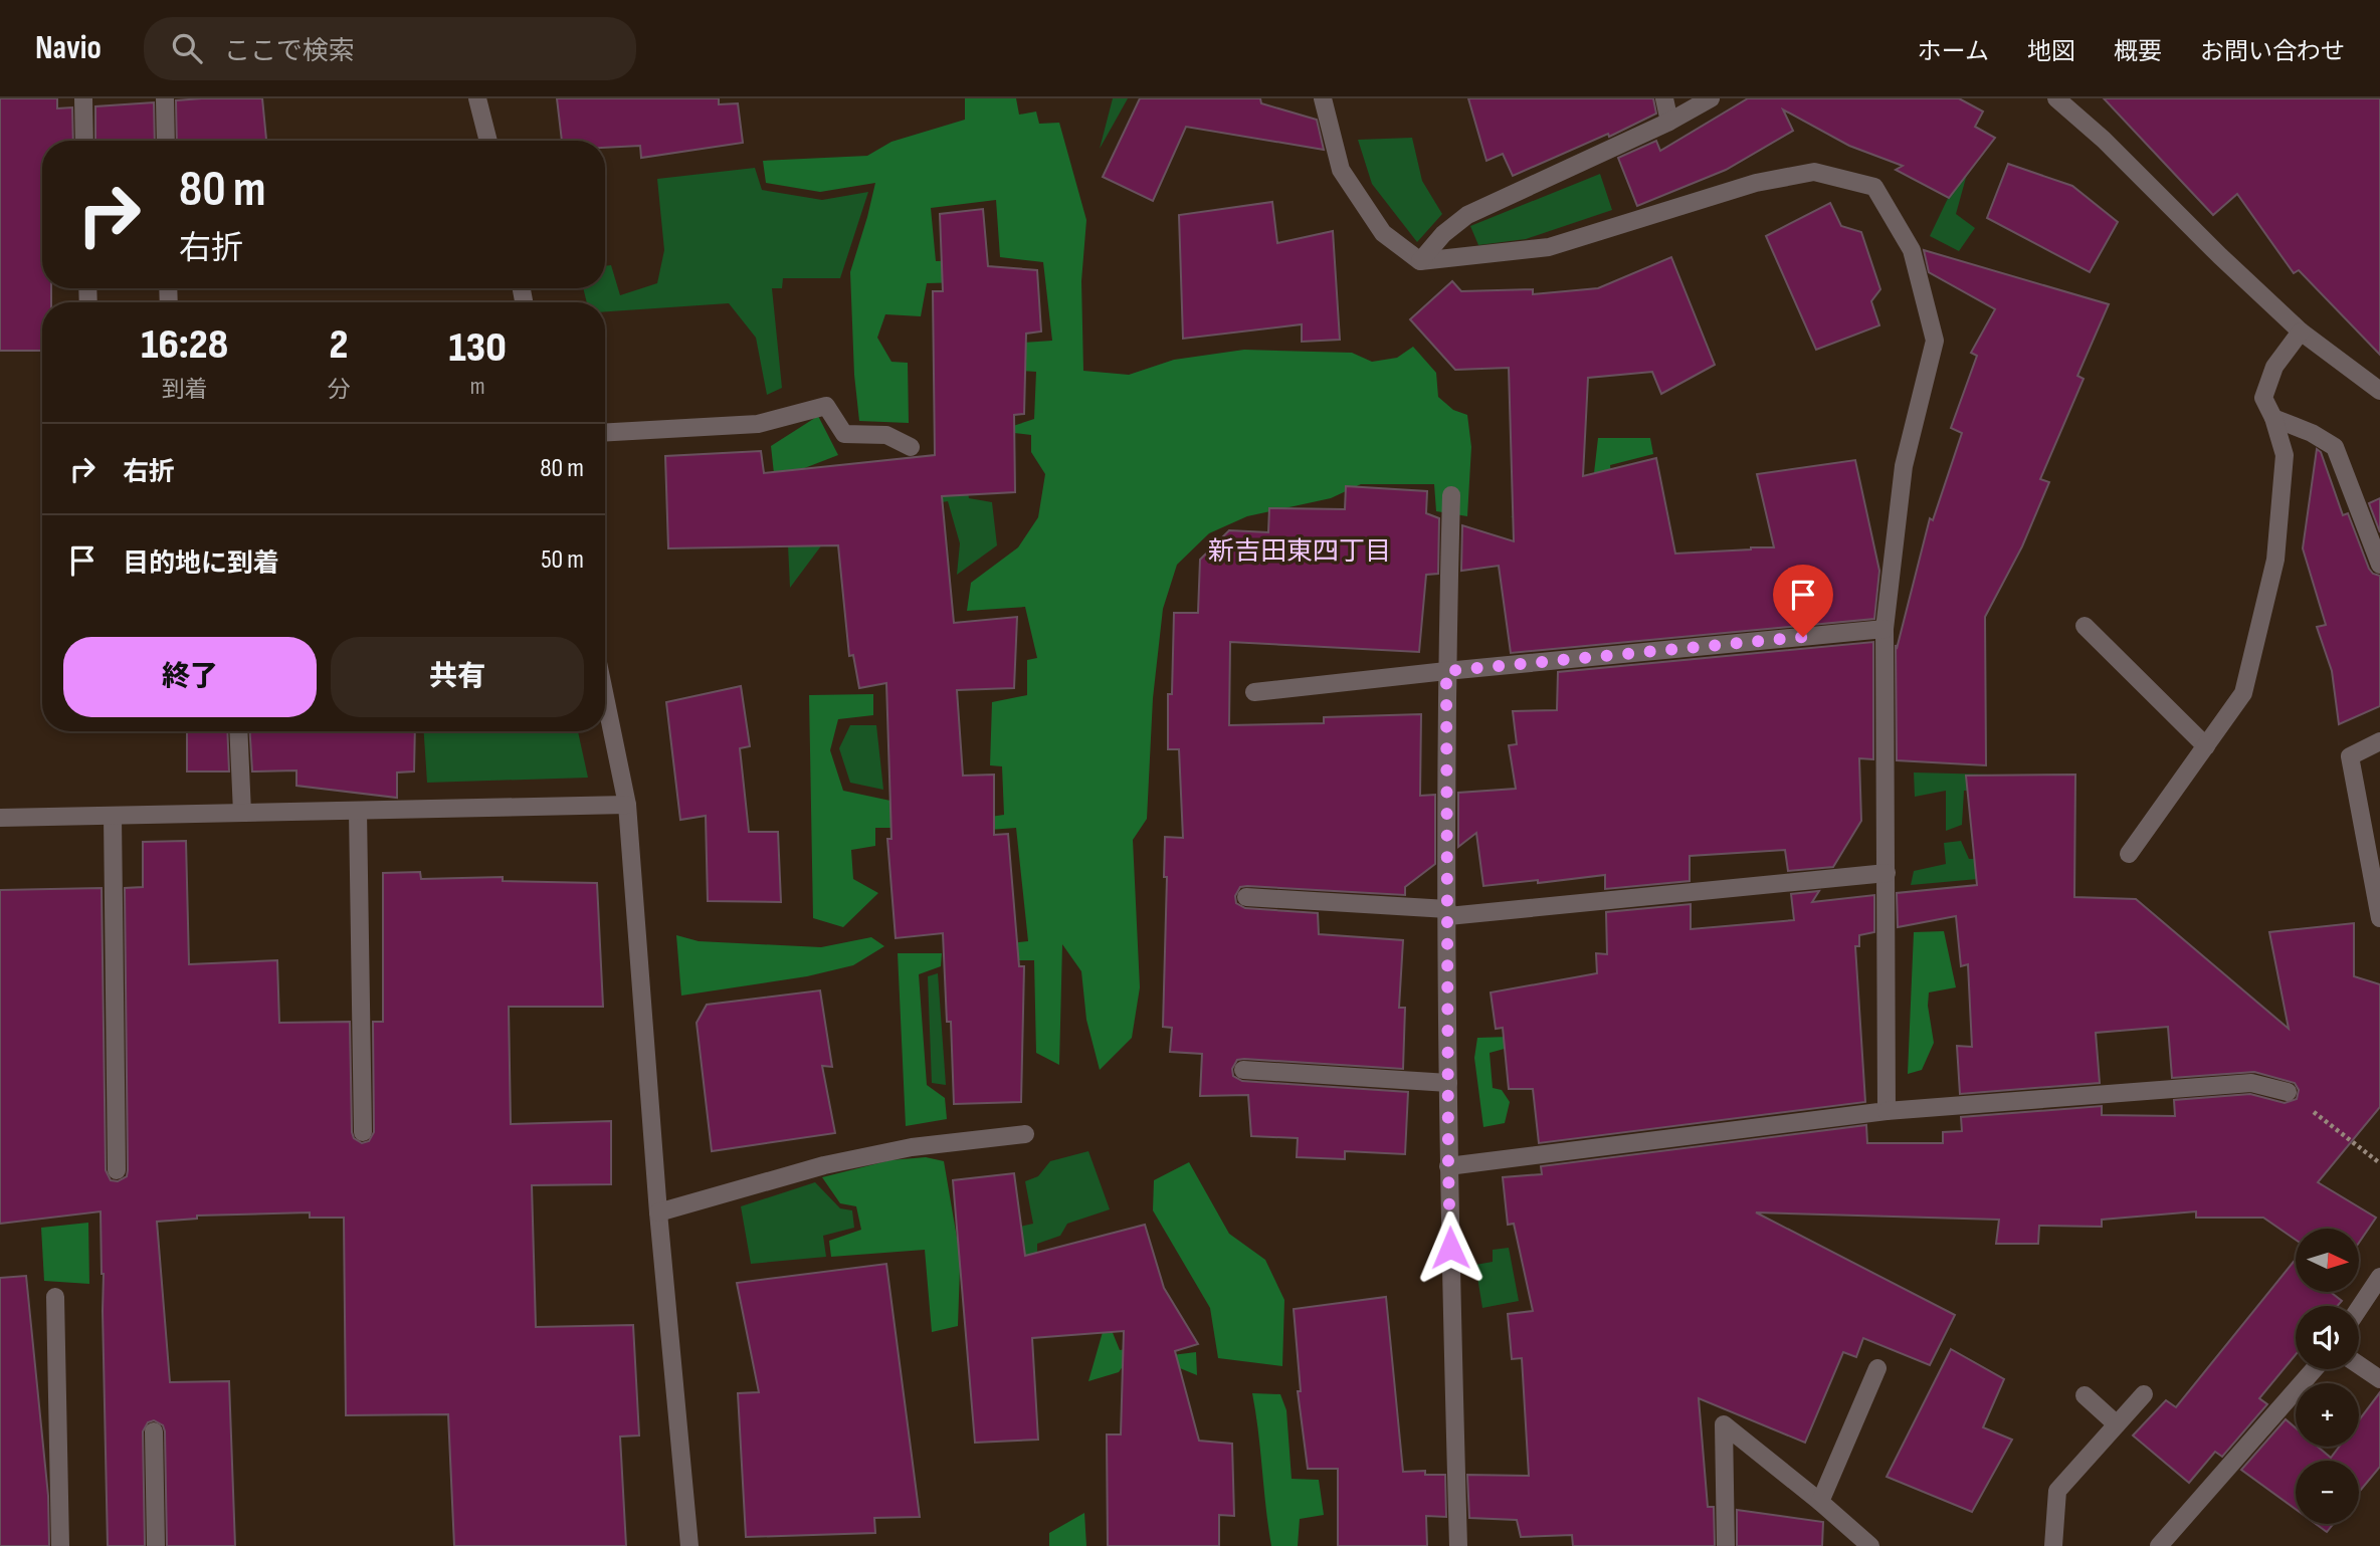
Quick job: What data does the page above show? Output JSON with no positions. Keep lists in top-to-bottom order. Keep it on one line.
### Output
{"districts":["新吉田東四丁目"],"north":"right","page":{"header":"Navio","search":"ここで検索","nav":["ホーム","地図","概要","お問い合わせ"],"turn":["80 m","右折"],"eta":["16:28","到着","2","分","130","m"],"list":[{"name":"右折","value":"80 m"},{"name":"目的地に到着","value":"50 m"}],"buttons":["終了","共有"],"map_buttons":["+","−"]}}
